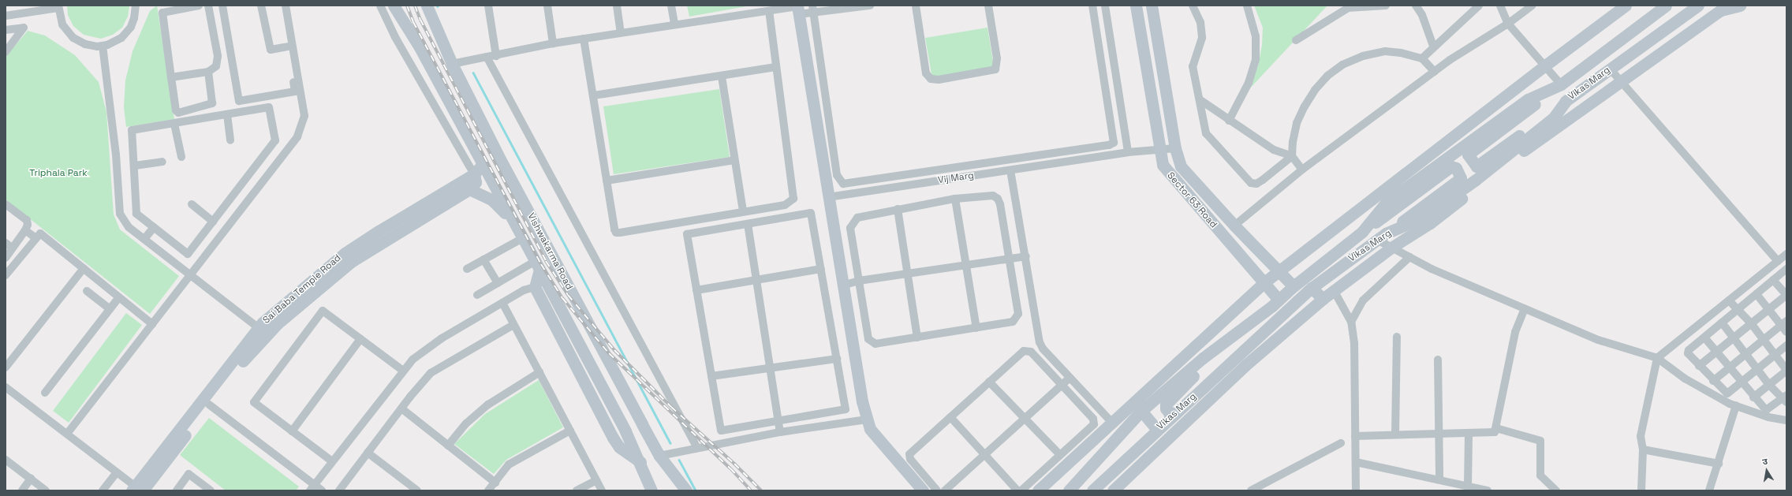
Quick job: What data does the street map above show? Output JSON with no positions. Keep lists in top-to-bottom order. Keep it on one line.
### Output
{"streets":{"street":["Vikas Marg","Vij Marg","Sector 63 Road","Vishwakarma Road","Sai Baba Temple Road"]},"crossings":[["Vikas Marg","Sector 63 Road"],["Vij Marg","Sector 63 Road"],["Vishwakarma Road","Sai Baba Temple Road"]],"parks":["Triphala Park"],"north":"top"}
